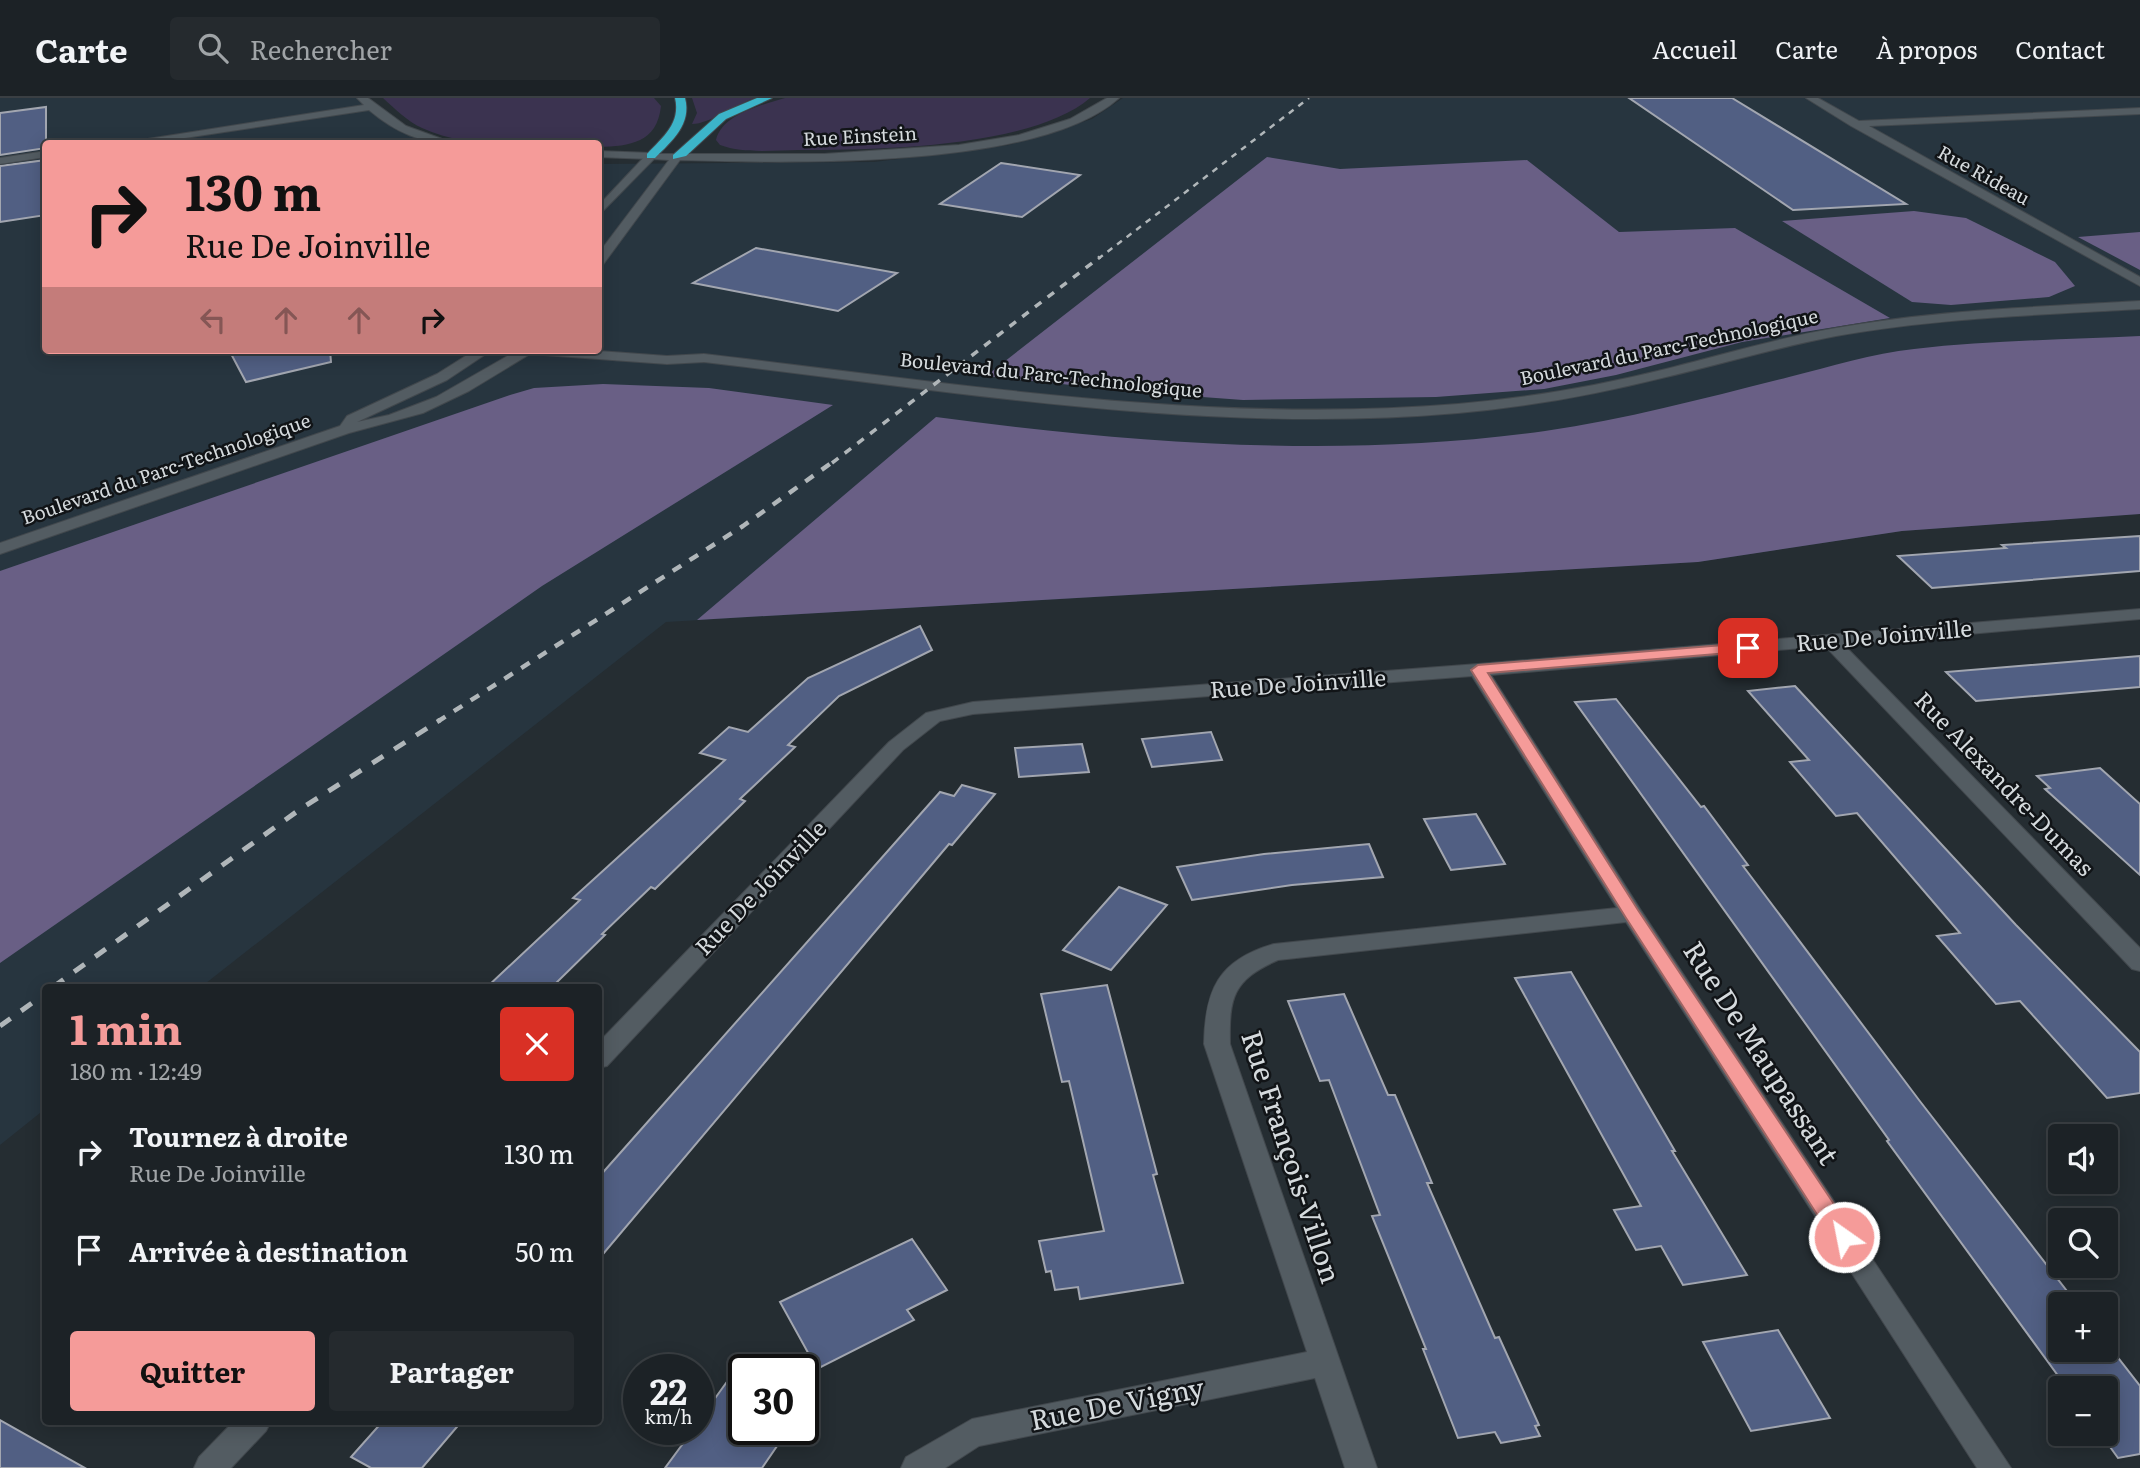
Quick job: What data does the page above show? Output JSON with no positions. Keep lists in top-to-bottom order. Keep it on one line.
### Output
{"streets":{"street":["Rue Einstein","Rue Rideau","Boulevard du Parc-Technologique","Rue De Joinville","Rue Alexandre-Dumas","Rue De Maupassant","Rue François-Villon","Rue De Vigny"]},"crossings":[["Rue De Joinville","Rue Alexandre-Dumas"],["Rue De Joinville","Rue De Maupassant"],["Rue De Maupassant","Rue François-Villon"],["Rue François-Villon","Rue De Vigny"]],"page":{"header":"Carte","search":"Rechercher","nav":["Accueil","Carte","À propos","Contact"],"turn":["130 m","Rue De Joinville"],"heading":["1 min","180 m · 12:49"],"list":[{"name":"Tournez à droite","note":"Rue De Joinville","value":"130 m"},{"name":"Arrivée à destination","value":"50 m"}],"map_buttons":["+","−"],"buttons":["Quitter","Partager"],"speed":"22 km/h","limit":"30"}}
